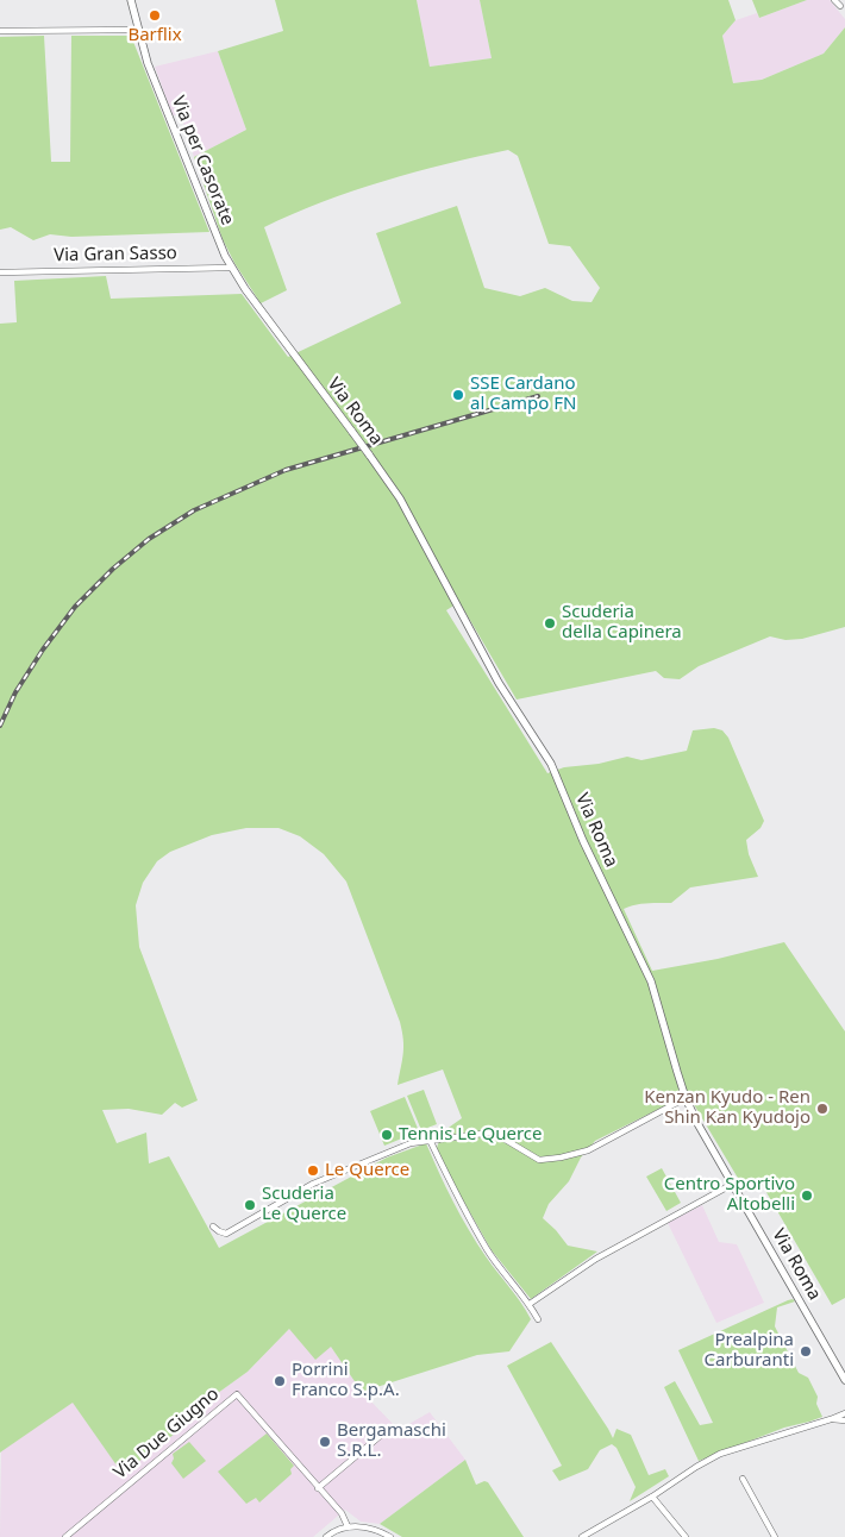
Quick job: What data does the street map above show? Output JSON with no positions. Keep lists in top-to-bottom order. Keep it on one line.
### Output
{"streets":{"street":["Via per Casorate","Via Gran Sasso","Via Roma","Via Due Giugno"]},"crossings":[["Via per Casorate","Via Gran Sasso"],["Via per Casorate","Via Roma"]],"places":["Barflix","SSE Cardano al Campo FN","Scuderia della Capinera","Kenzan Kyudo - Ren Shin Kan Kyudojo","Tennis Le Querce","Le Querce","Centro Sportivo Altobelli","Scuderia Le Querce","Prealpina Carburanti","Porrini Franco S.p.A.","Bergamaschi S.R.L."]}
